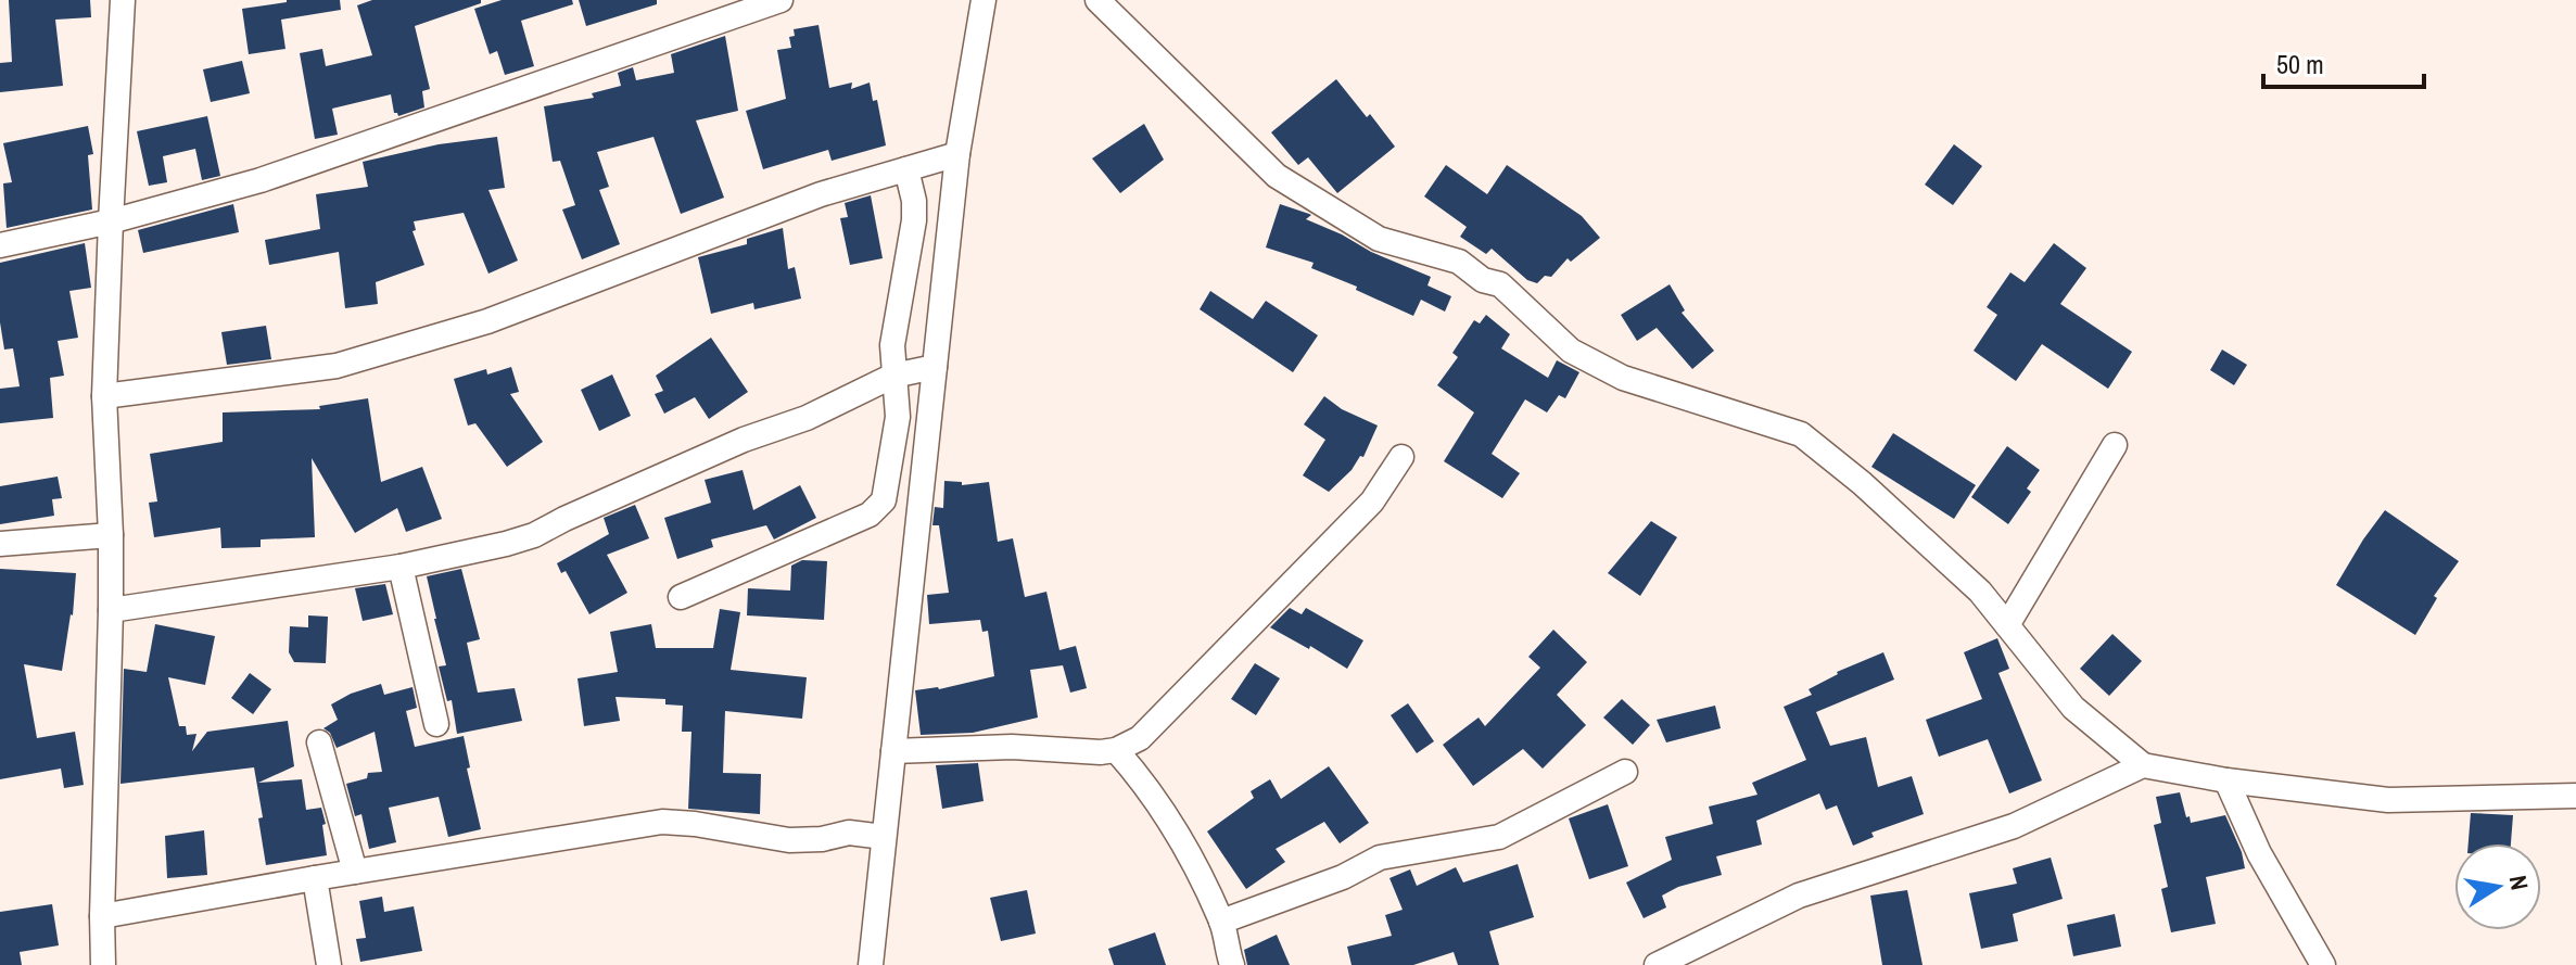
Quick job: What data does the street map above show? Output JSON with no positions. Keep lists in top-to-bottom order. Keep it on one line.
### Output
{"scale_bar":"50 m","north":"right"}
